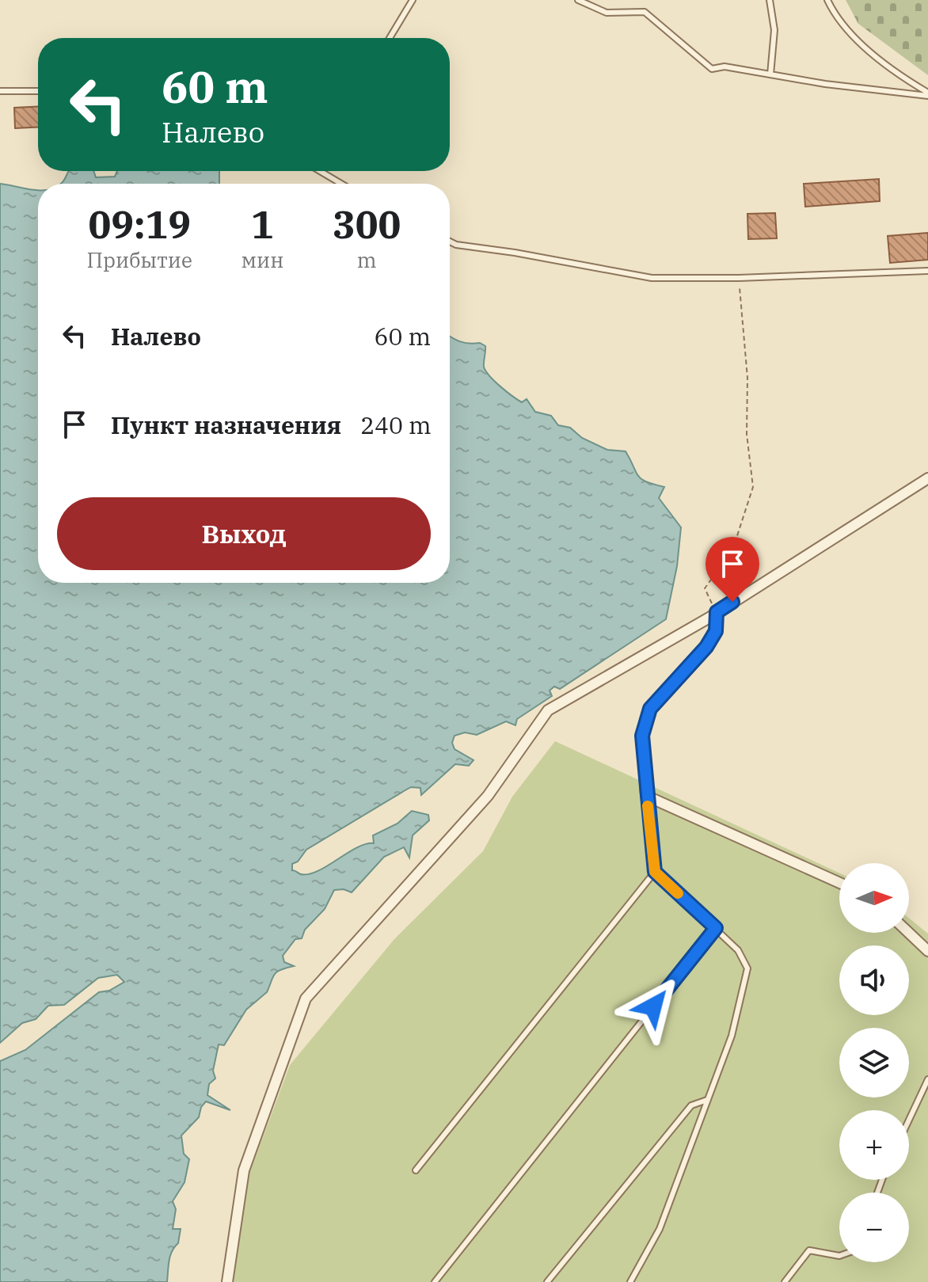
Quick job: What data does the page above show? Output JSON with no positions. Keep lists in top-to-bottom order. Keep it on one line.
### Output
{"north":"right","page":{"turn":["60 m","Налево"],"eta":["09:19","Прибытие","1","мин","300","m"],"list":[{"name":"Налево","value":"60 m"},{"name":"Пункт назначения","value":"240 m"}],"buttons":"Выход","map_buttons":["+","−"]}}
